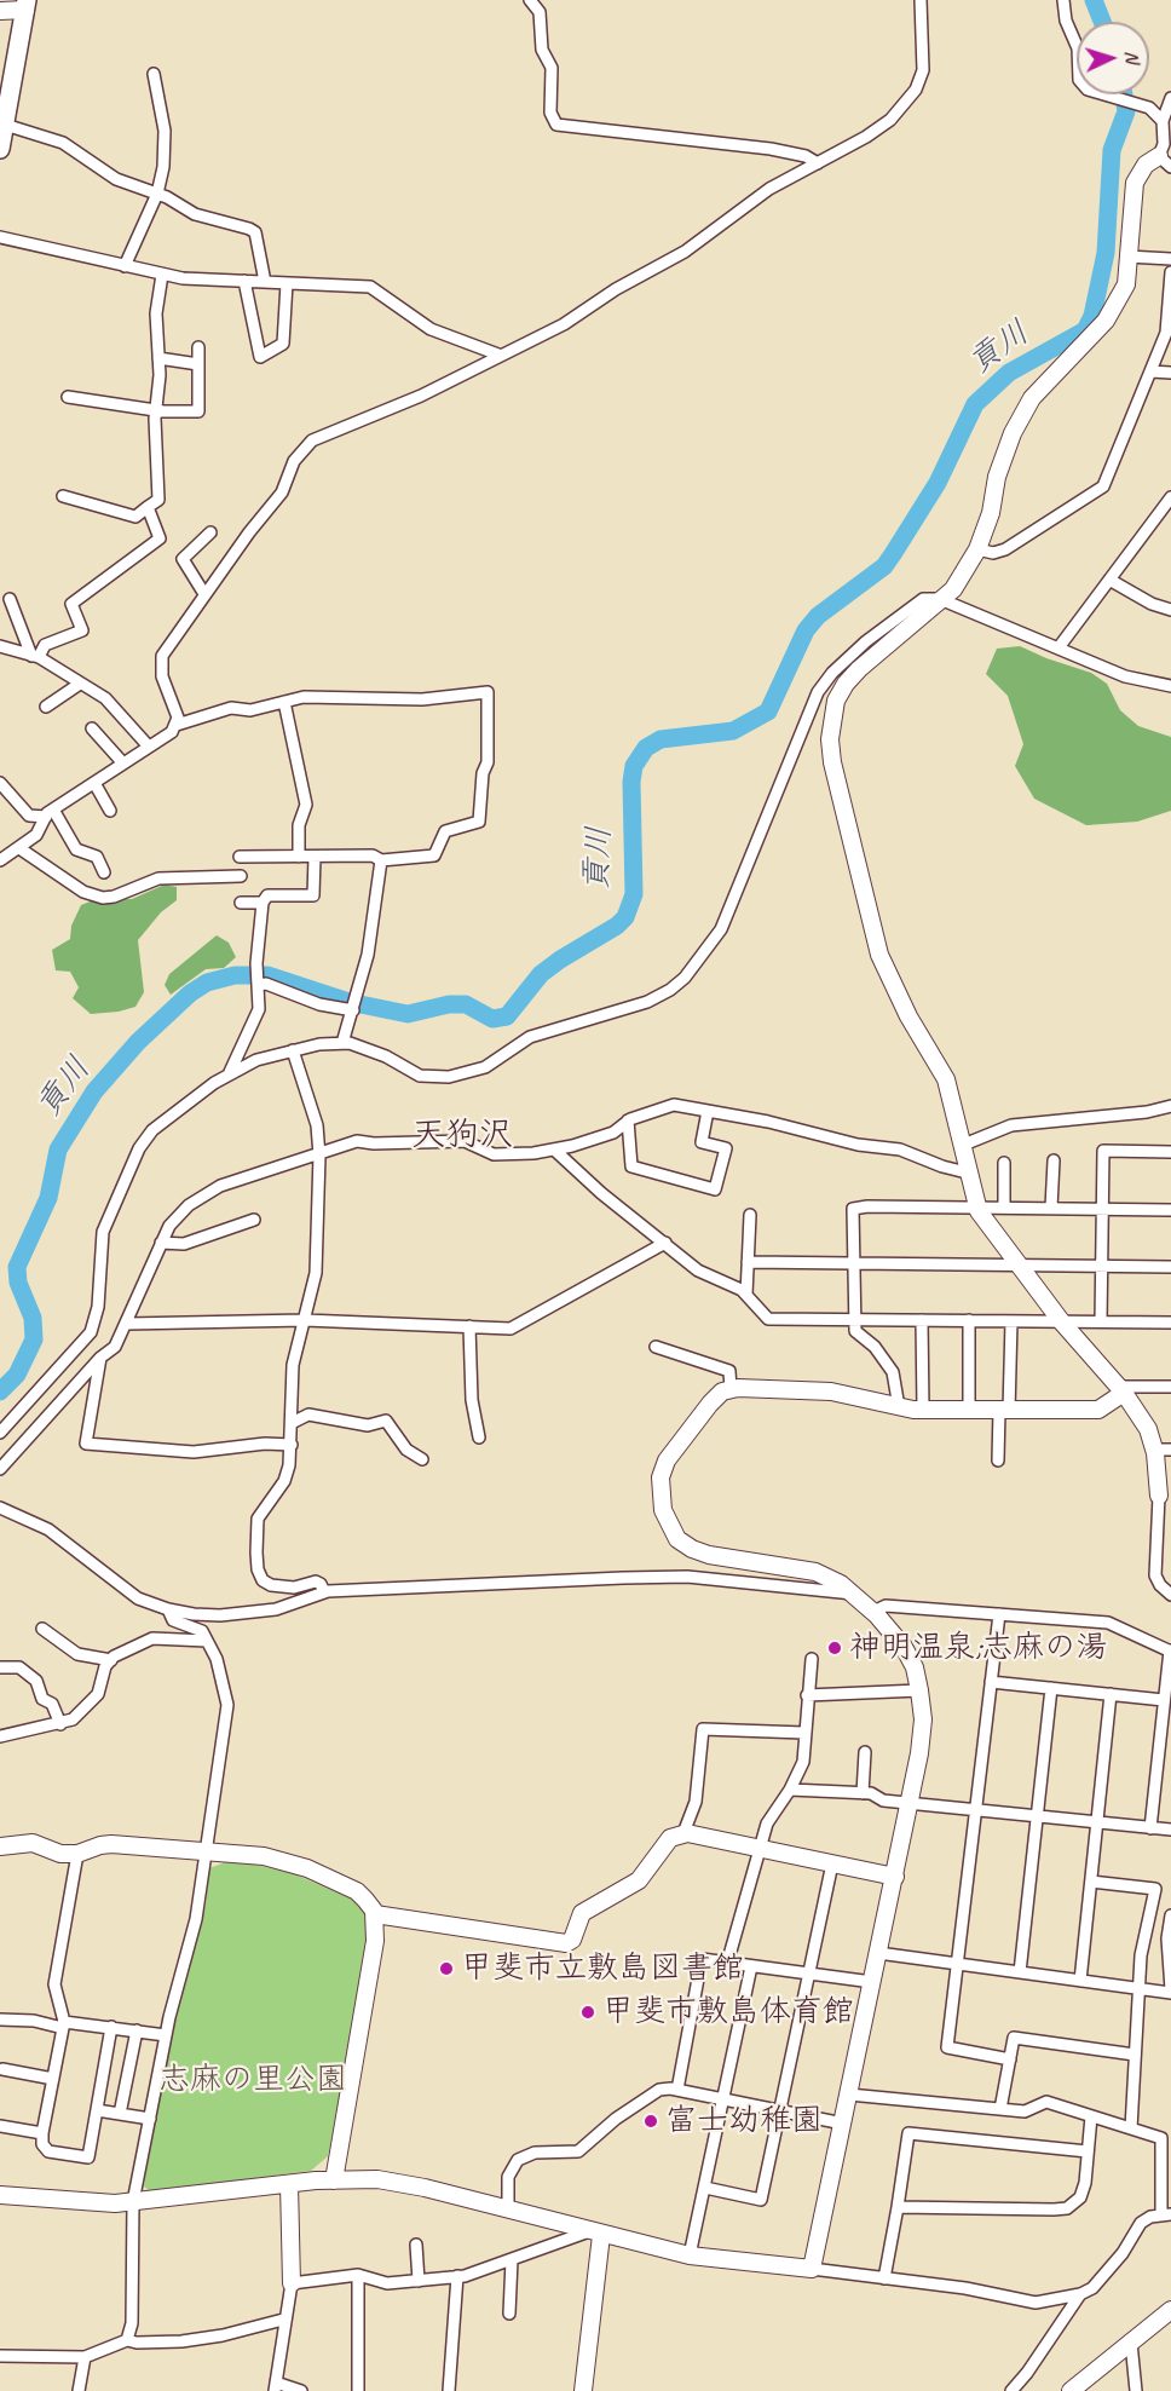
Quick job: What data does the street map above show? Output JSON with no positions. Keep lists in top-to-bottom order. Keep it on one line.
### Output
{"districts":["天狗沢"],"water":["貢川"],"parks":["志麻の里公園"],"places":["神明温泉;志麻の湯","甲斐市立敷島図書館","甲斐市敷島体育館","富士幼稚園"],"north":"right"}
